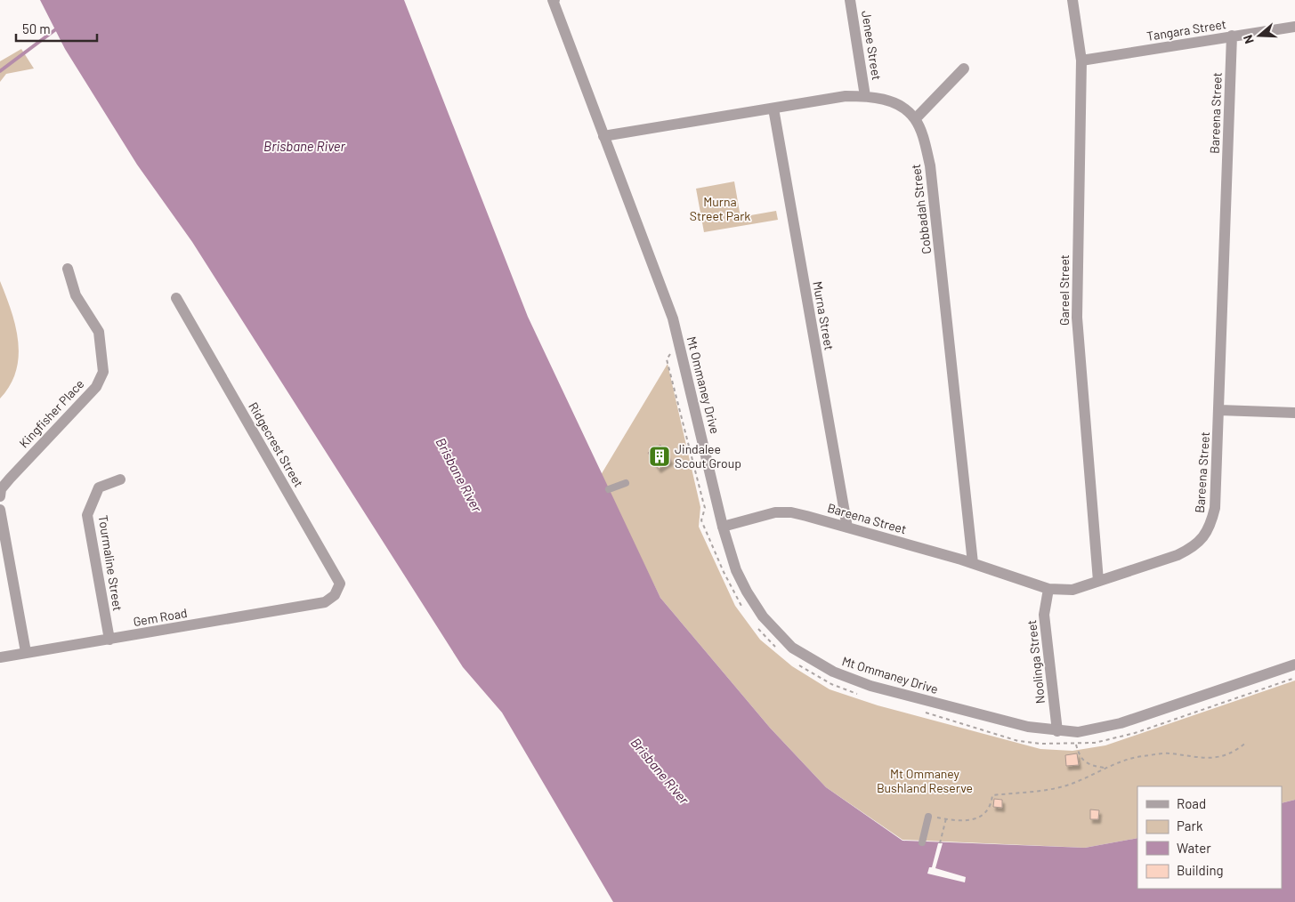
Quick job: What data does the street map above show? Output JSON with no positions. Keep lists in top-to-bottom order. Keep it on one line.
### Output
{"streets":{"street":["Tangara Street","Jenee Street","Bareena Street","Cobbadah Street","Gareel Street","Murna Street","Mt Ommaney Drive","Kingfisher Place","Ridgecrest Street","Tourmaline Street","Gem Road","Noolinga Street"]},"crossings":[["Tangara Street","Bareena Street"],["Tangara Street","Gareel Street"],["Bareena Street","Cobbadah Street"],["Bareena Street","Gareel Street"],["Bareena Street","Murna Street"],["Bareena Street","Mt Ommaney Drive"],["Bareena Street","Noolinga Street"],["Mt Ommaney Drive","Noolinga Street"],["Ridgecrest Street","Gem Road"],["Tourmaline Street","Gem Road"]],"water":["Brisbane River"],"parks":["Murna Street Park","Mt Ommaney Bushland Reserve"],"places":{"building":["Jindalee Scout Group"]},"legend":["Road","Park","Water","Building"],"scale_bar":"50 m","north":"left"}
